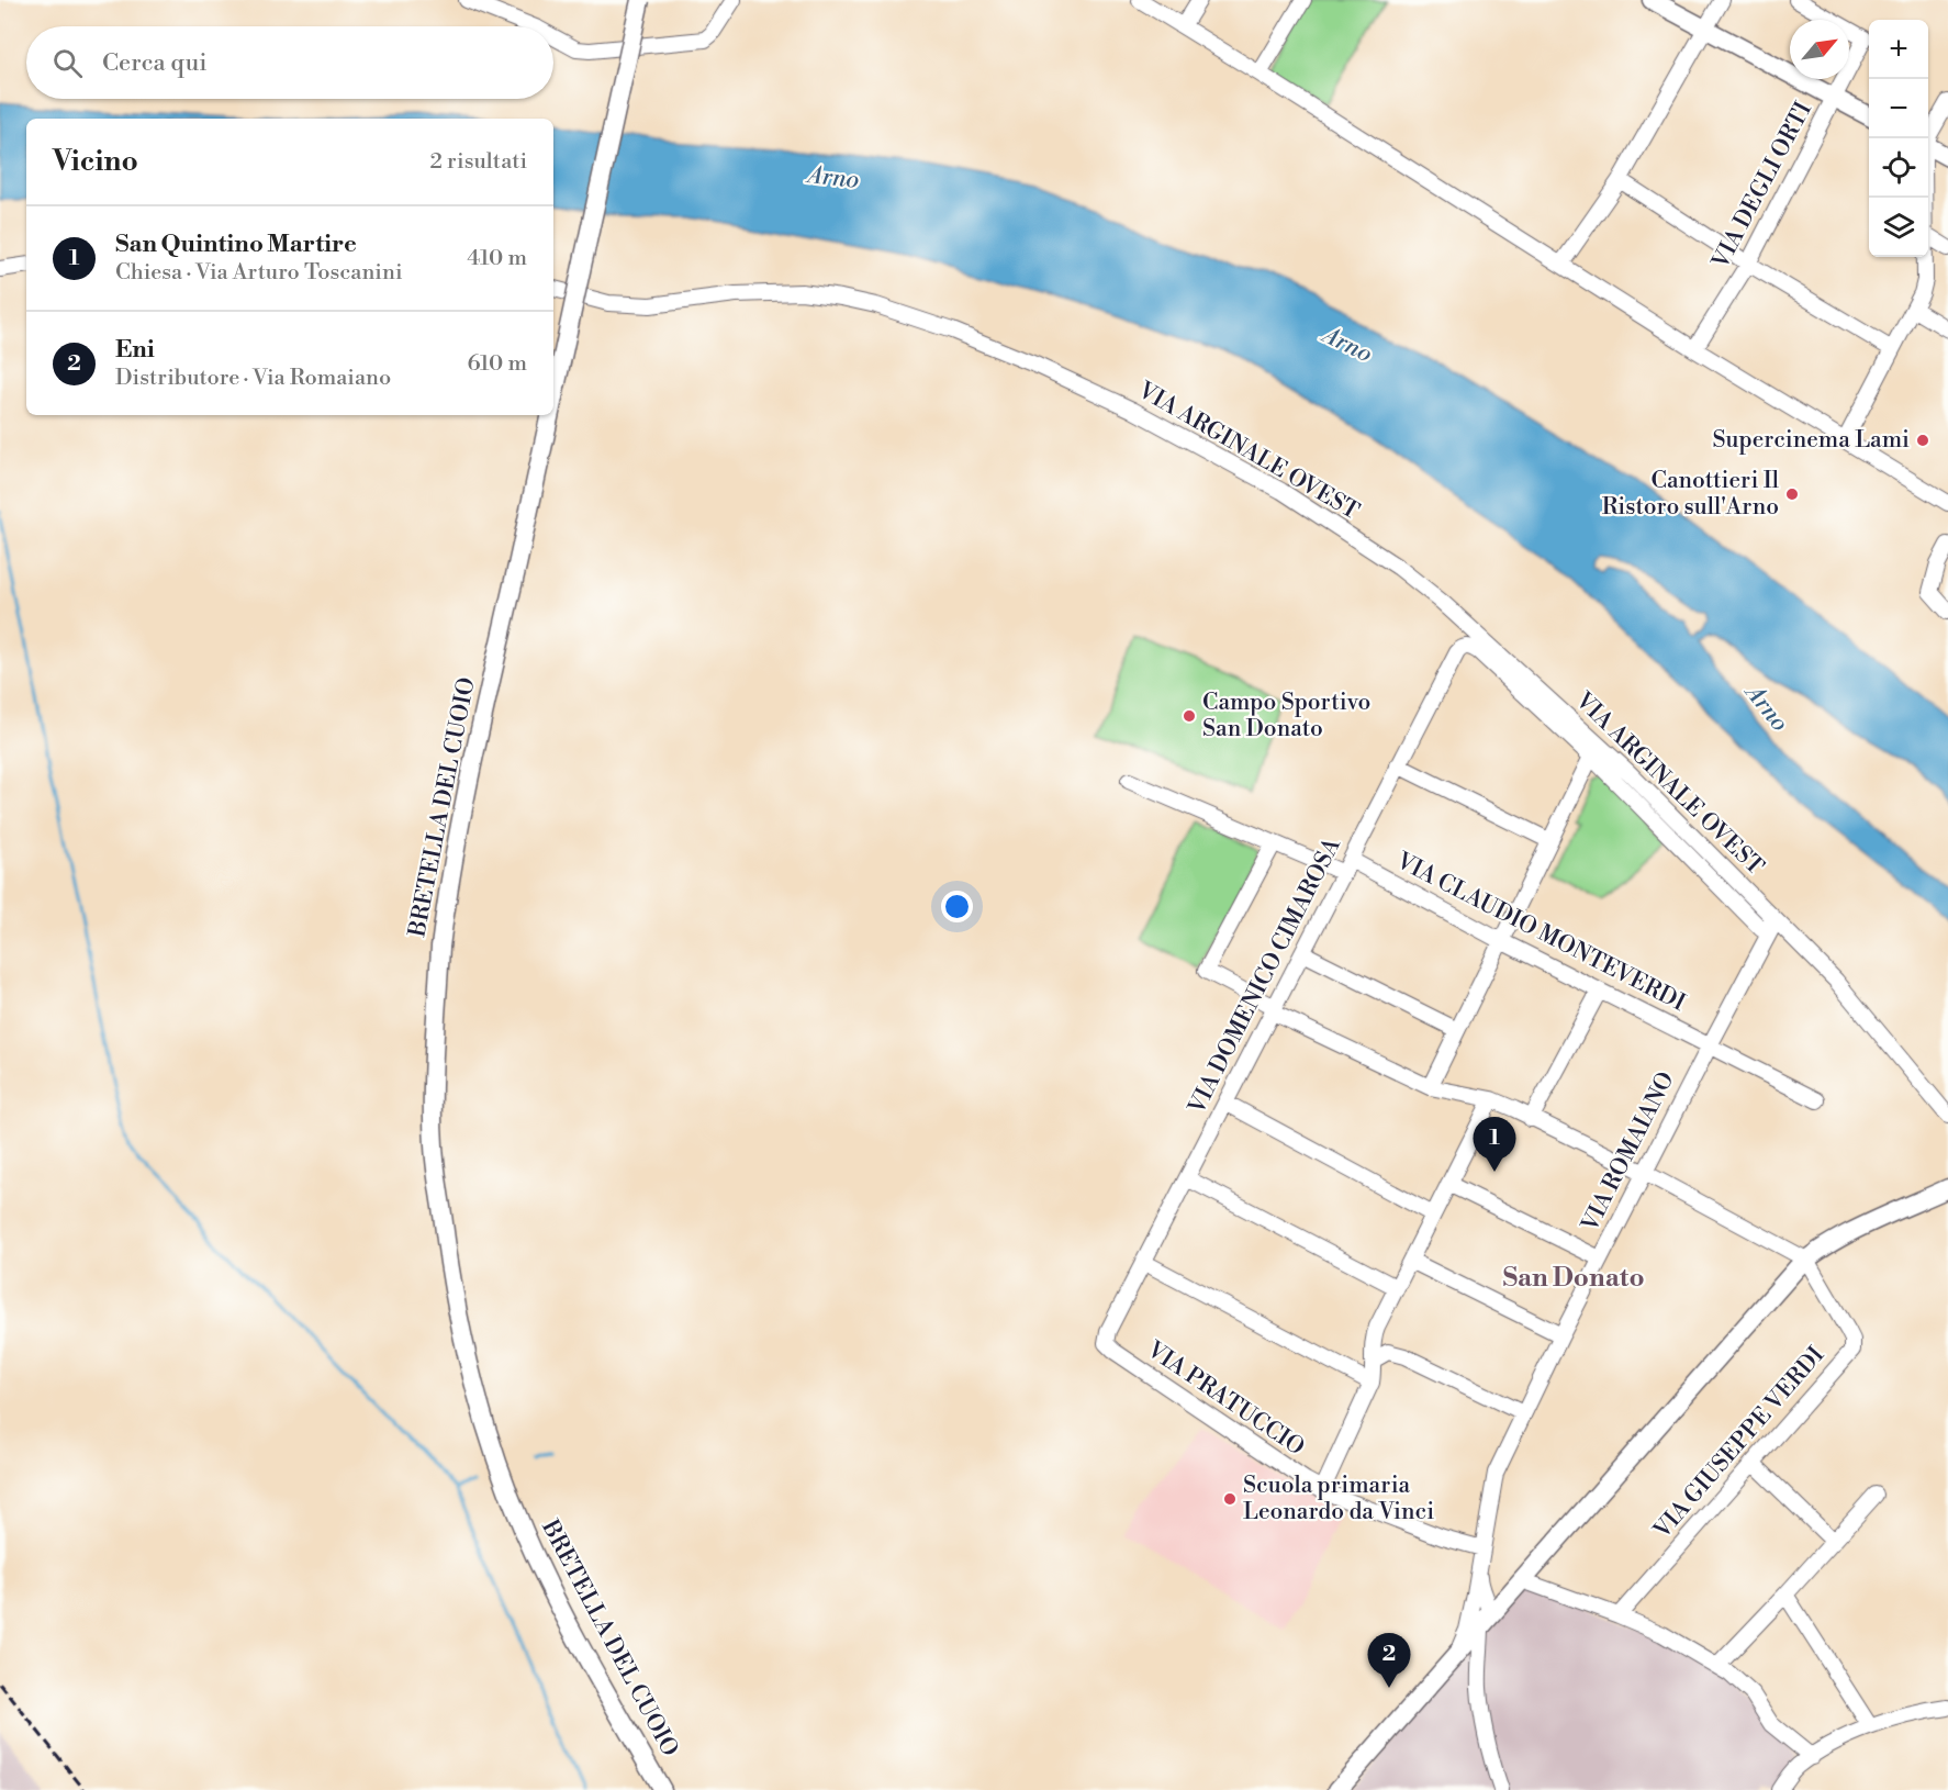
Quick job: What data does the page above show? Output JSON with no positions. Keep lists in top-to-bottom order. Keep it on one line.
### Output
{"streets":{"main road":["BRETELLA DEL CUOIO"],"street":["VIA DEGLI ORTI","VIA ARGINALE OVEST","VIA CLAUDIO MONTEVERDI","VIA DOMENICO CIMAROSA","VIA ROMAIANO","VIA PRATUCCIO","VIA GIUSEPPE VERDI"]},"crossings":[["VIA ARGINALE OVEST","VIA ROMAIANO"],["VIA CLAUDIO MONTEVERDI","VIA DOMENICO CIMAROSA"],["VIA CLAUDIO MONTEVERDI","VIA ROMAIANO"],["VIA DOMENICO CIMAROSA","VIA PRATUCCIO"],["VIA ROMAIANO","VIA PRATUCCIO"]],"districts":["San Donato"],"water":["Arno"],"places":["Supercinema Lami","Canottieri Il Ristoro sull'Arno","Campo Sportivo San Donato","Scuola primaria Leonardo da Vinci"],"north":"top right","page":{"map_buttons":["+","−"],"search":"Cerca qui","heading":["Vicino","2 risultati"],"list":[{"mark":"1","name":"San Quintino Martire","note":"Chiesa · Via Arturo Toscanini","value":"410 m"},{"mark":"2","name":"Eni","note":"Distributore · Via Romaiano","value":"610 m"}],"pins":["1","2"]}}
